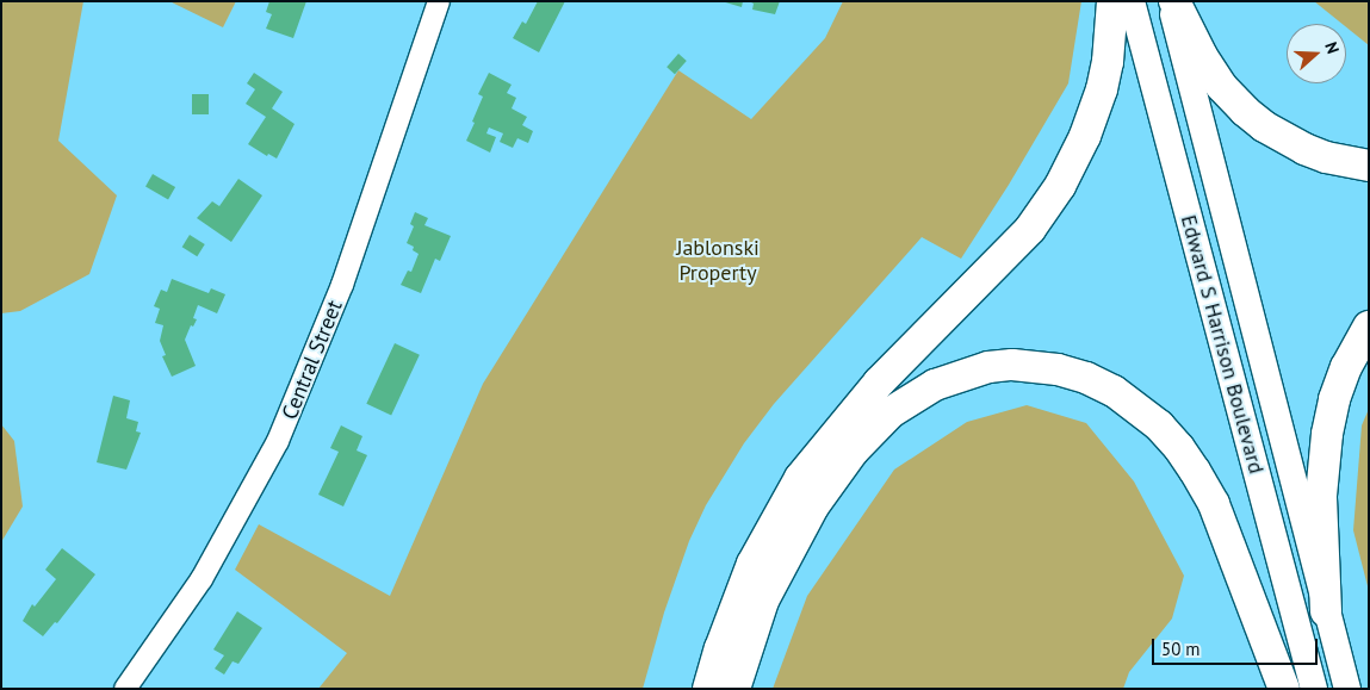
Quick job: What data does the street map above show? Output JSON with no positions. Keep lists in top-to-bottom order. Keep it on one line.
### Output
{"streets":{"main road":["Edward S Harrison Boulevard"],"street":["Central Street"]},"parks":["Jablonski Property"],"scale_bar":"50 m","north":"right"}
